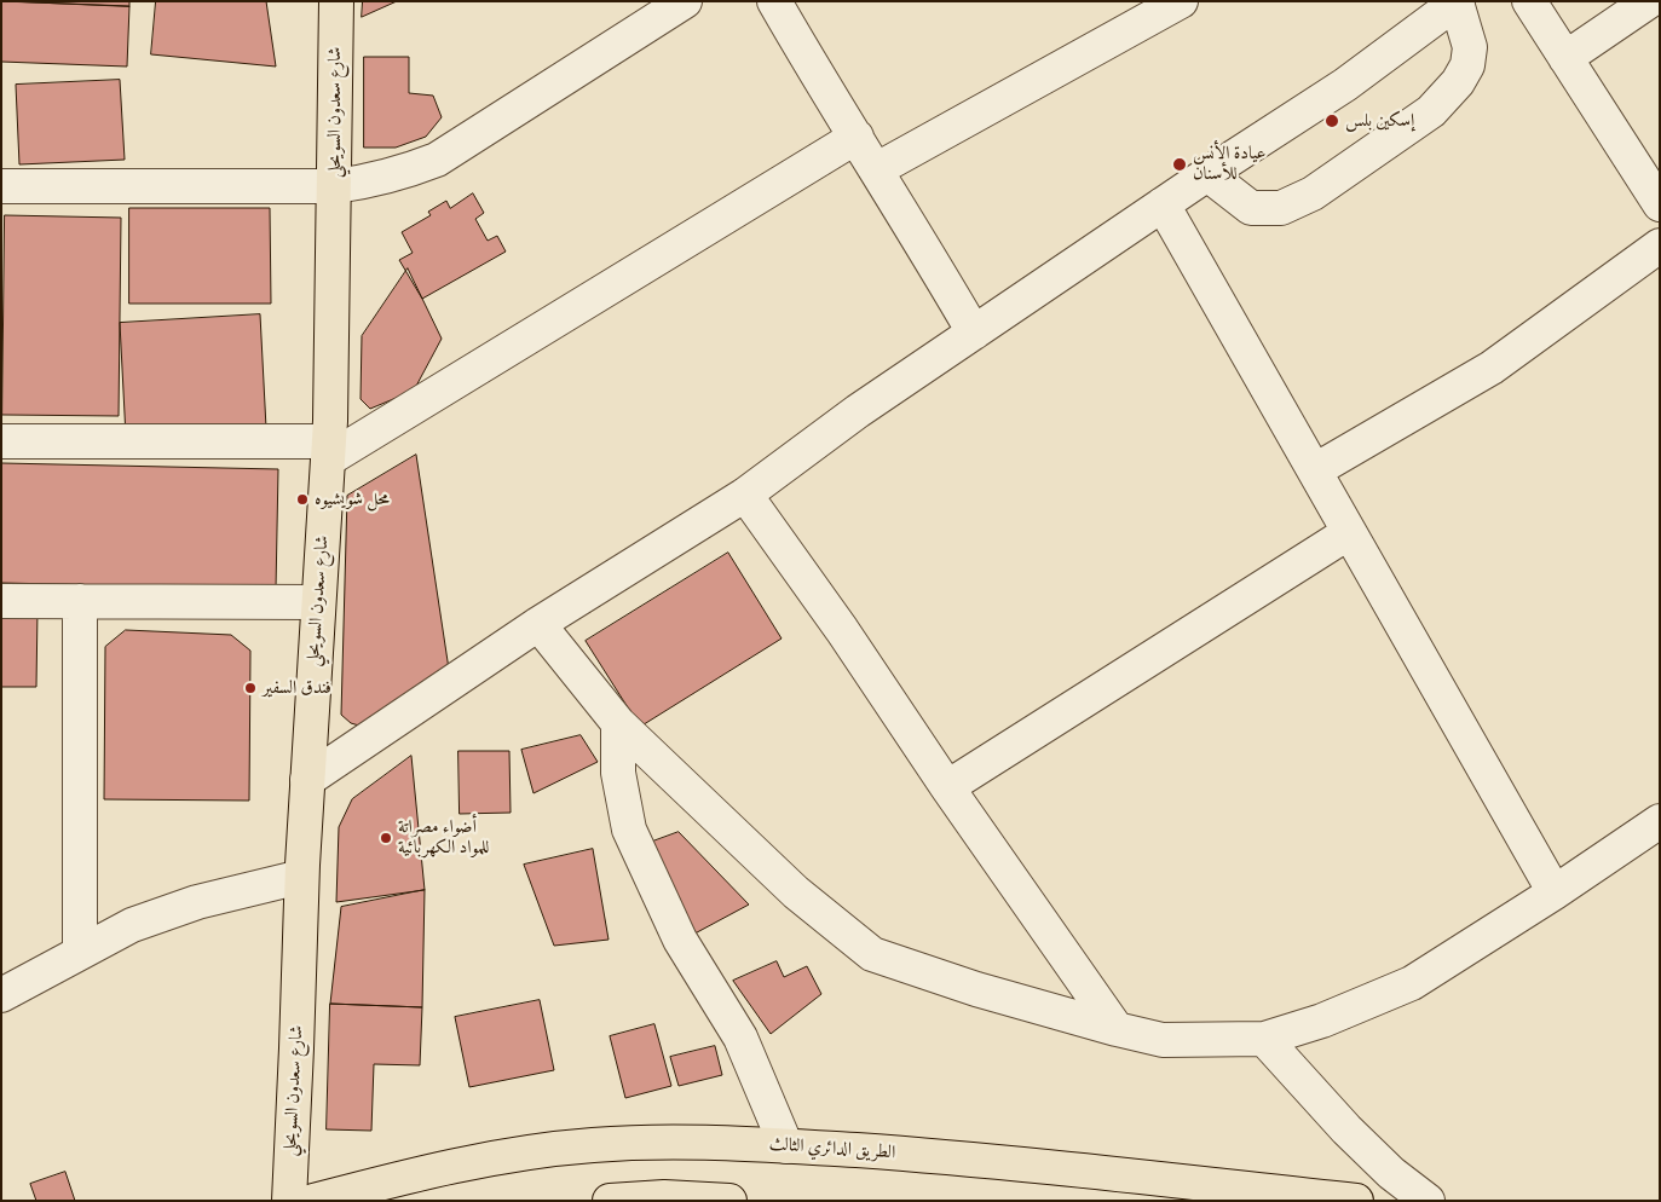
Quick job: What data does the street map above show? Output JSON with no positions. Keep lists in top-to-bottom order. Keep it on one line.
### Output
{"streets":{"main road":["شارع سعدون السويحلي","الطريق الدائري الثالث"]},"places":["إسكين بلس","عيادة الأنس للأسنان","محل شويشيوه","فندق السفير","أضواء مصراتة للمواد الكهربائية"]}
